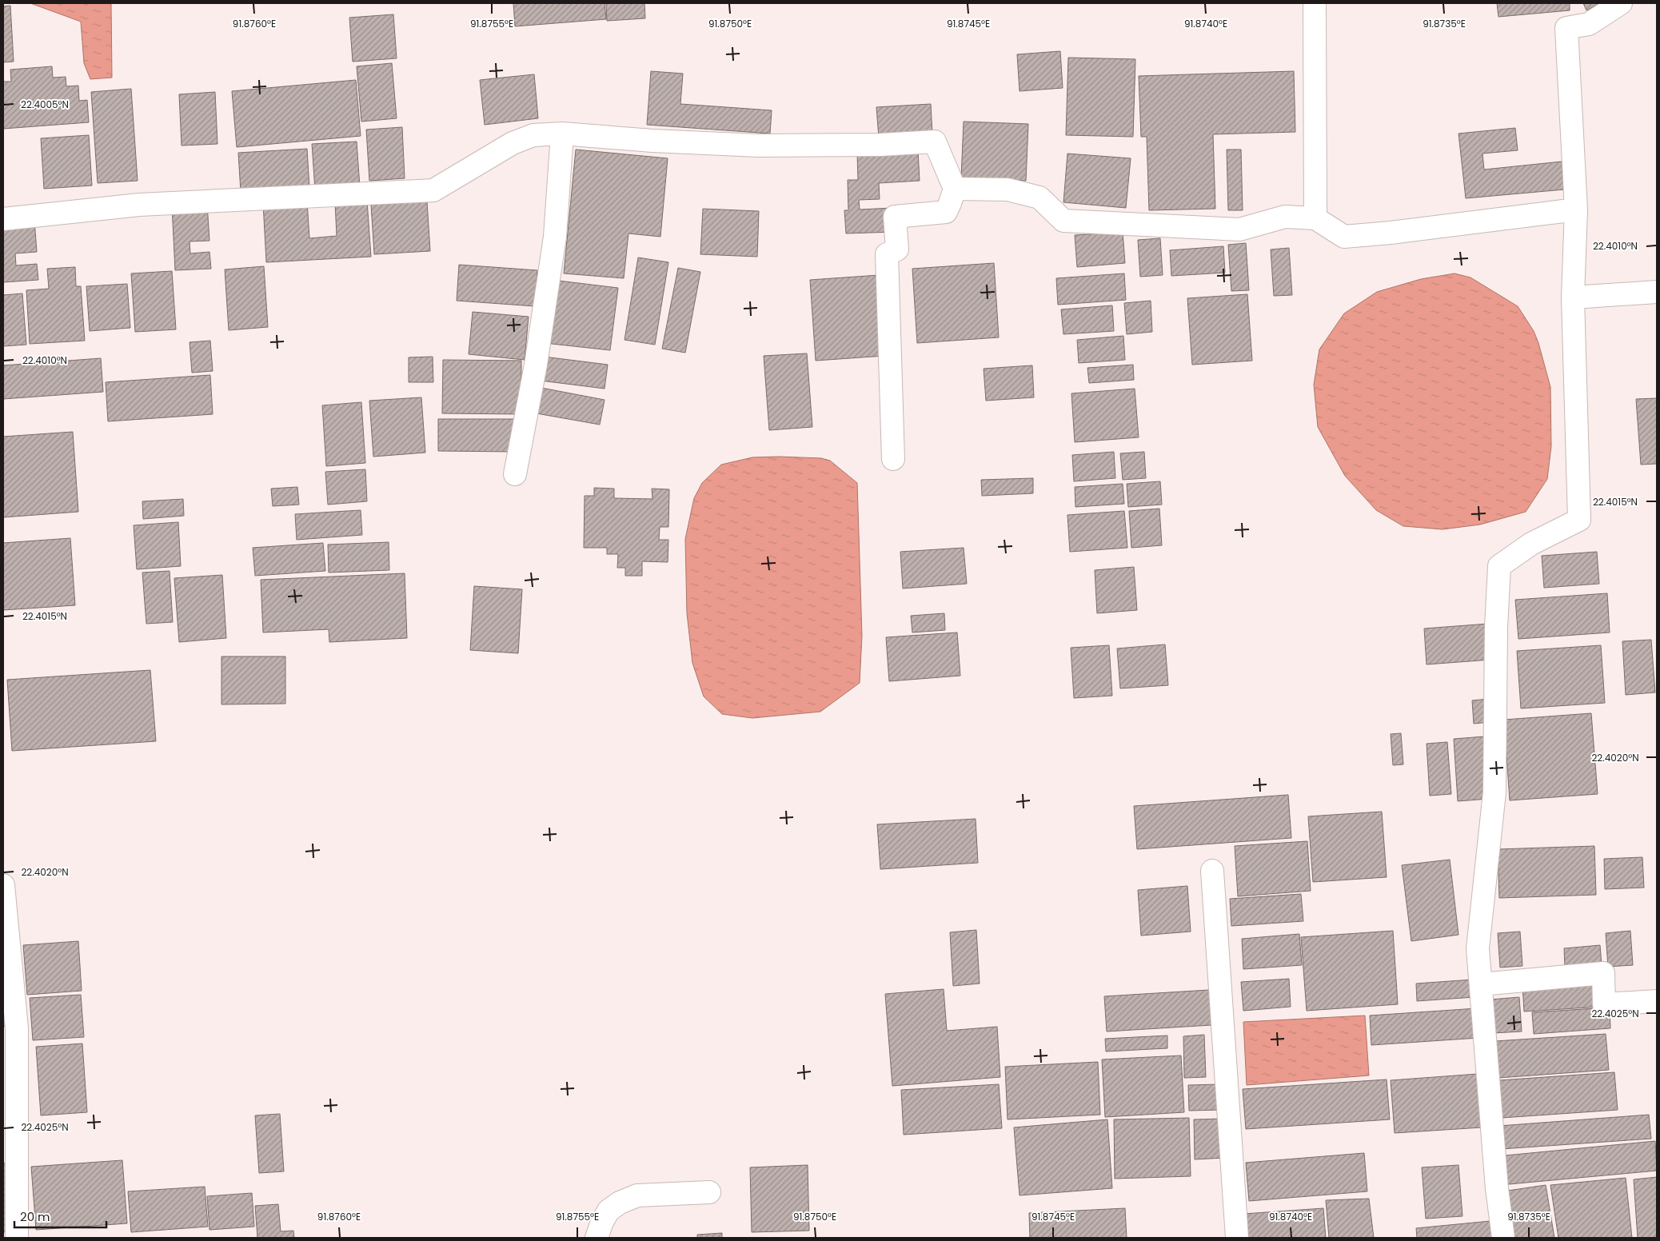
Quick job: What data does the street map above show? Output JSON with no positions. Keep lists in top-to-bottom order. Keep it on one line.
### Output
{"scale_bar":"20 m","coordinates":["91.8760°E","91.8755°E","91.8750°E","91.8745°E","91.8740°E","91.8735°E","22.4005°N","22.4010°N","22.4015°N","22.4020°N","22.4025°N"]}
